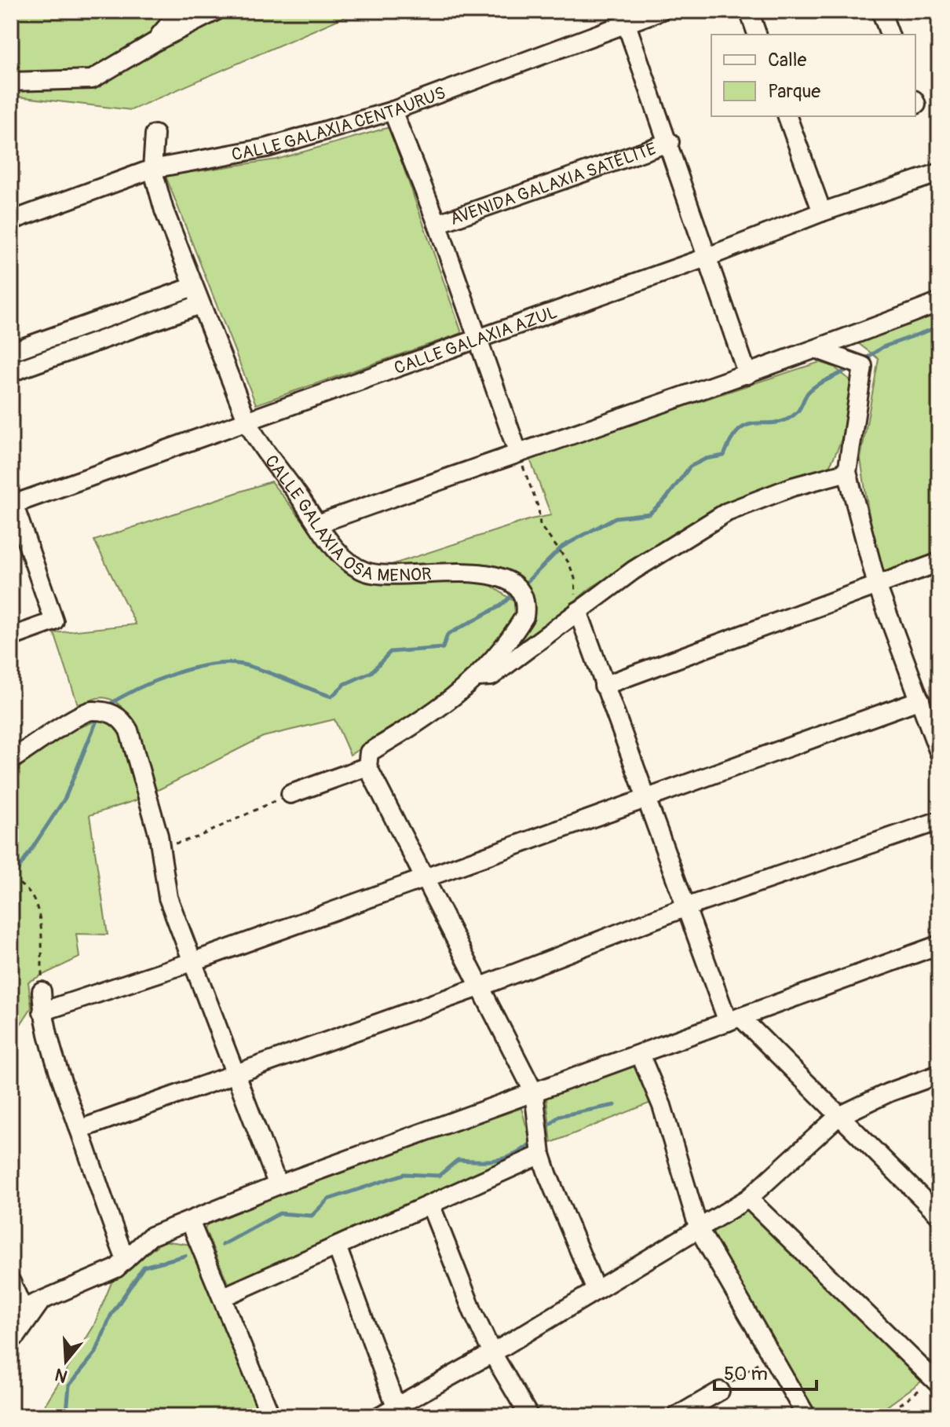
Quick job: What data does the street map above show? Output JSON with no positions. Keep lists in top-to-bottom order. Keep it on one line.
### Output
{"streets":{"street":["CALLE GALAXIA CENTAURUS","AVENIDA GALAXIA SATÉLITE","CALLE GALAXIA AZUL","CALLE GALAXIA OSA MENOR"]},"crossings":[["CALLE GALAXIA CENTAURUS","CALLE GALAXIA OSA MENOR"],["CALLE GALAXIA AZUL","CALLE GALAXIA OSA MENOR"]],"legend":["Calle","Parque"],"scale_bar":"50 m","north":"bottom"}
